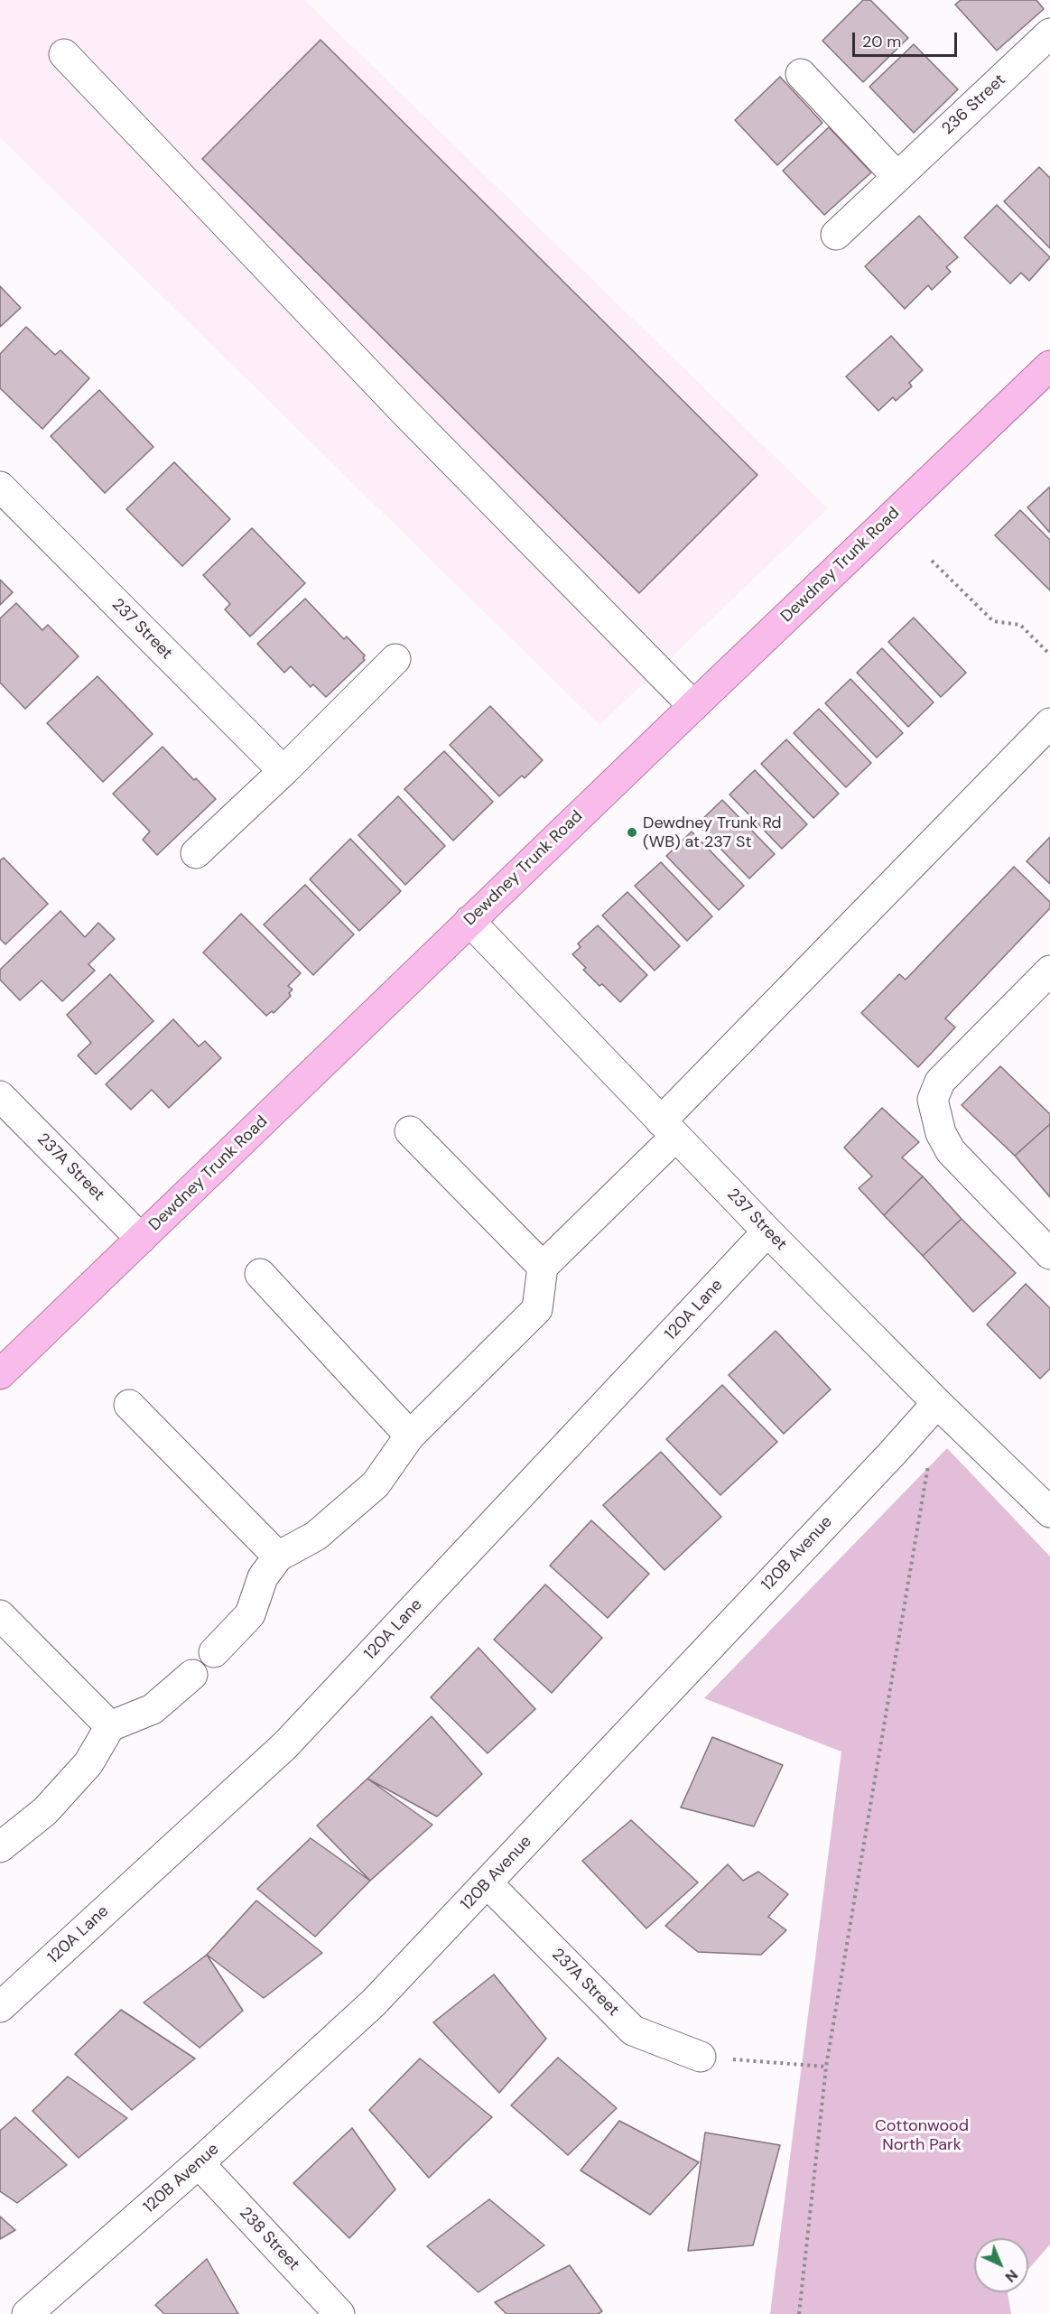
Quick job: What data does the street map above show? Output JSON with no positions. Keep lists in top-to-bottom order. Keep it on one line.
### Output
{"streets":{"main road":["Dewdney Trunk Road"],"street":["236 Street","237 Street","237A Street","120A Lane","120B Avenue","238 Street"]},"crossings":[["Dewdney Trunk Road","237 Street"],["Dewdney Trunk Road","237A Street"],["237 Street","120A Lane"],["237 Street","120B Avenue"],["237A Street","120B Avenue"],["120B Avenue","238 Street"]],"parks":["Cottonwood North Park"],"places":["Dewdney Trunk Rd (WB) at 237 St"],"scale_bar":"20 m","north":"bottom right"}
